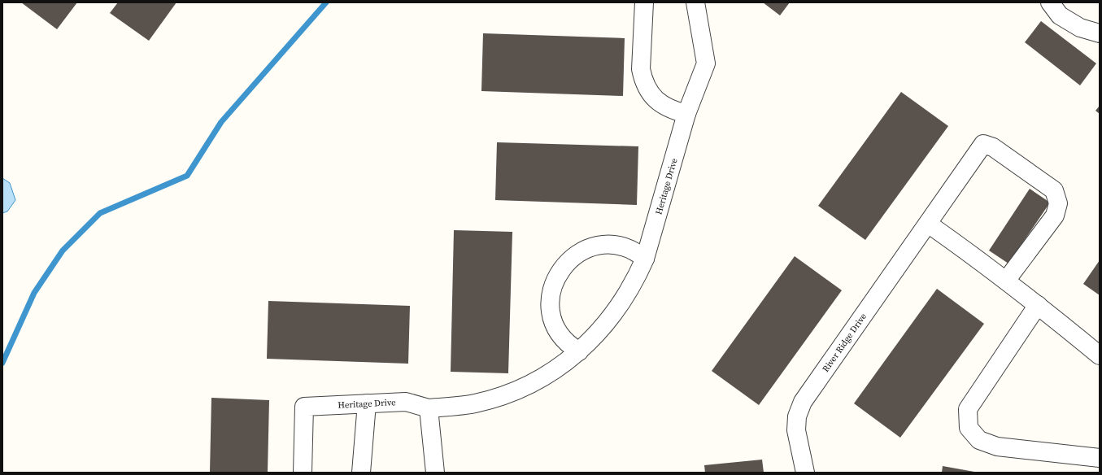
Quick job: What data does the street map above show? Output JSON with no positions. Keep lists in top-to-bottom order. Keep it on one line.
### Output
{"streets":{"street":["Heritage Drive","River Ridge Drive"]}}
